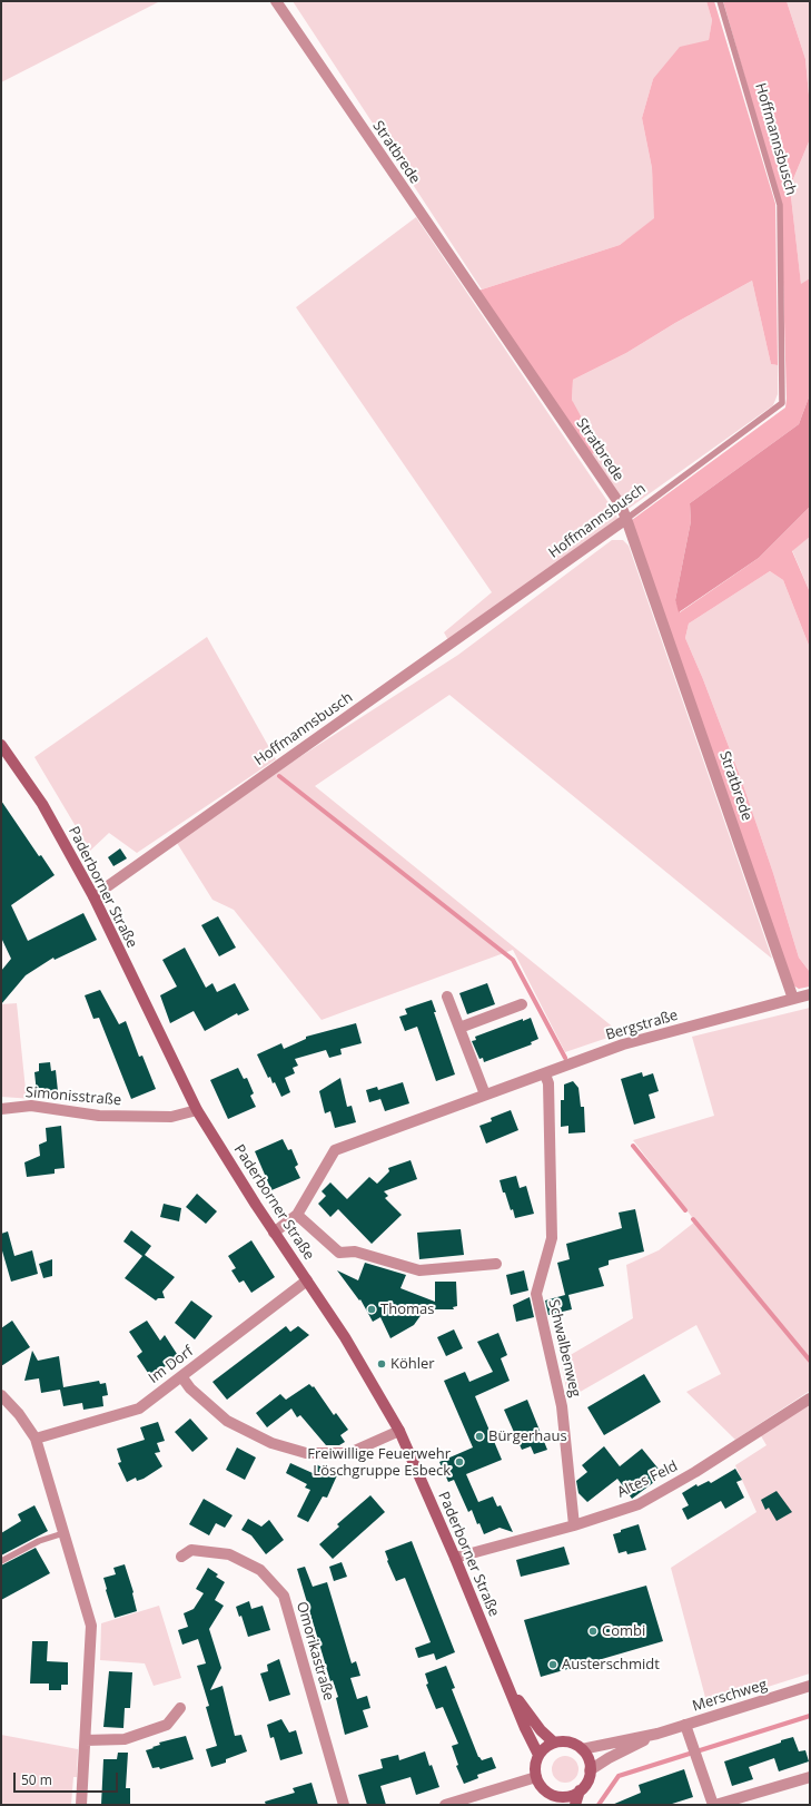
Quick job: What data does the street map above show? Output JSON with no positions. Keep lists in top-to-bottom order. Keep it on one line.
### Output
{"streets":{"main road":["Paderborner Straße"],"street":["Hoffmannsbusch","Stratbrede","Bergstraße","Simonisstraße","Schwalbenweg","Im Dorf","Altes Feld","Omorikastraße","Merschweg"]},"crossings":[["Hoffmannsbusch","Stratbrede"],["Hoffmannsbusch","Paderborner Straße"],["Stratbrede","Bergstraße"],["Paderborner Straße","Bergstraße"],["Paderborner Straße","Simonisstraße"],["Paderborner Straße","Im Dorf"],["Paderborner Straße","Altes Feld"],["Paderborner Straße","Merschweg"],["Bergstraße","Schwalbenweg"],["Schwalbenweg","Altes Feld"]],"places":["Thomas","Köhler","Bürgerhaus","Freiwillige Feuerwehr Löschgruppe Esbeck","Combi","Austerschmidt"],"scale_bar":"50 m"}
